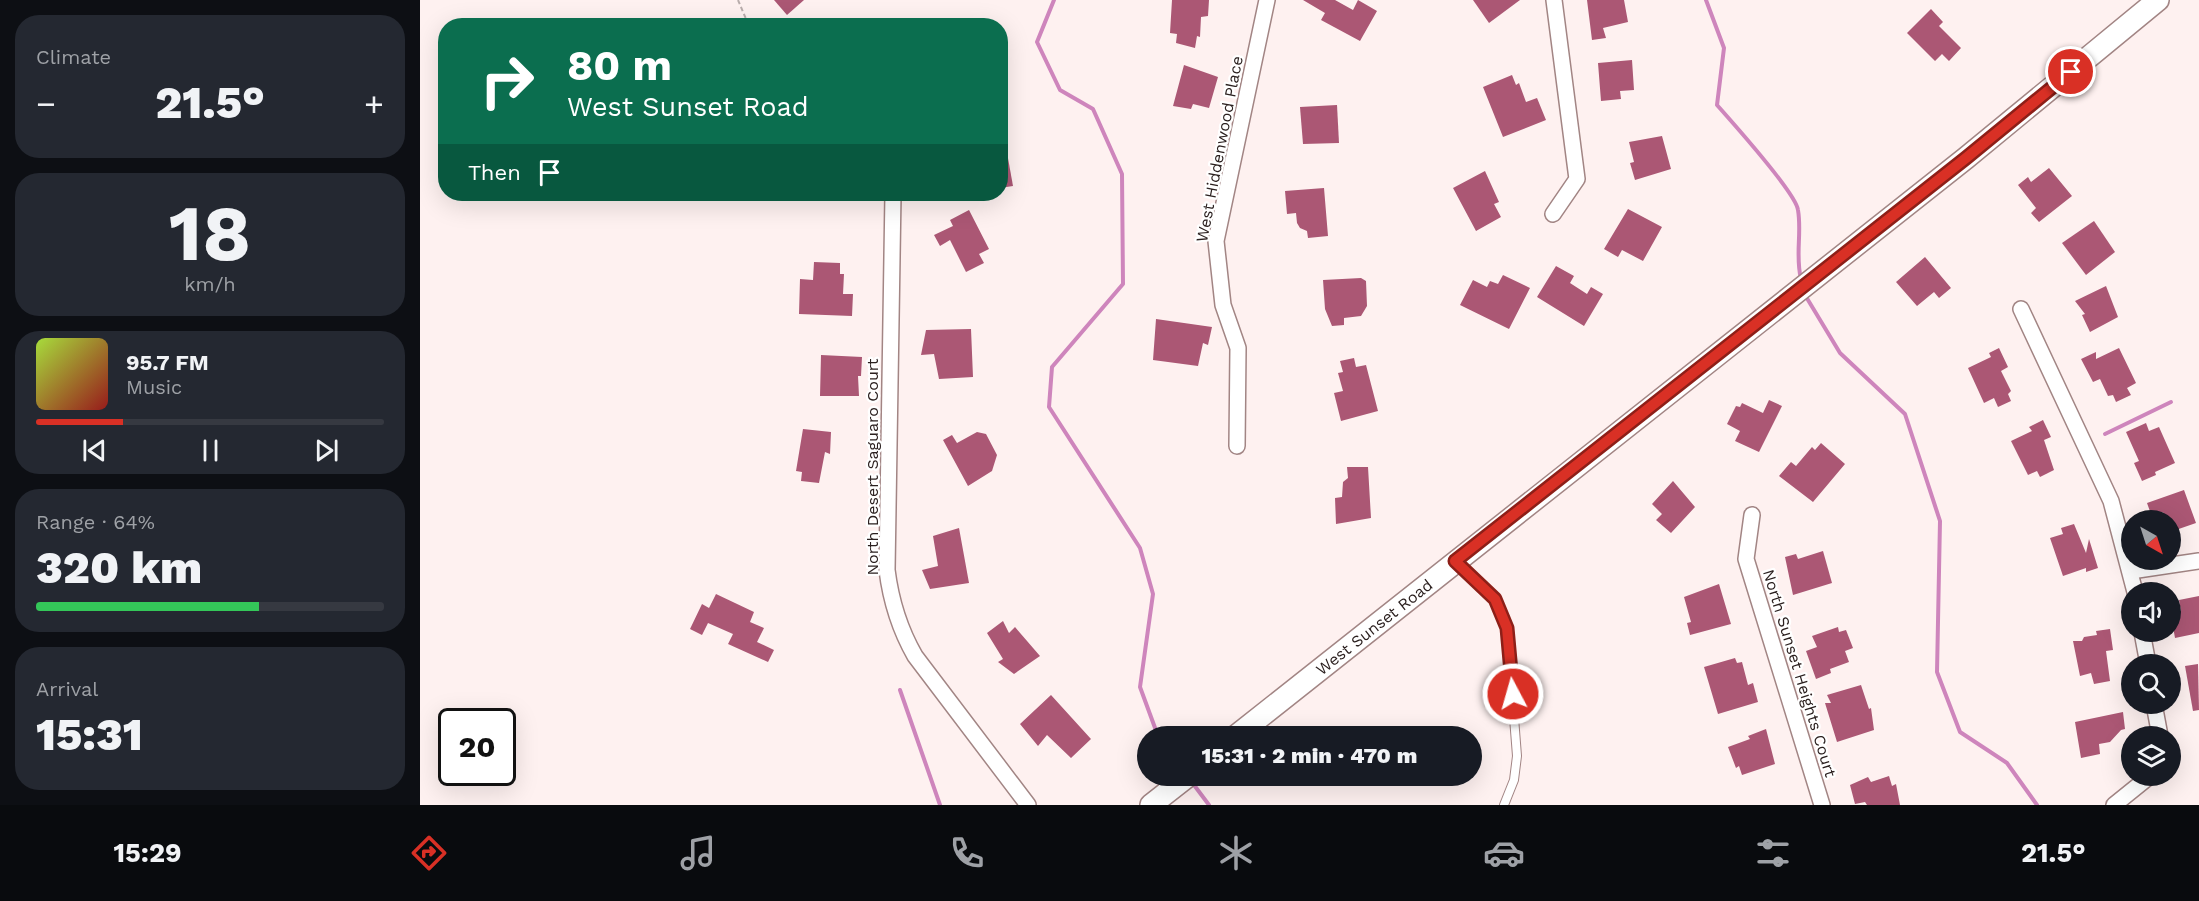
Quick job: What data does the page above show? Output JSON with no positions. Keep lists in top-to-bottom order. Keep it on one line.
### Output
{"streets":{"street":["West Hiddenwood Place","North Desert Saguaro Court","West Sunset Road","North Sunset Heights Court"]},"north":"bottom right","page":{"tile":["Climate",["18","km/h"],["Range · 64%","320 km"],["Arrival","15:31"]],"turn":["80 m","West Sunset Road"],"heat":["−","21.5°","+"],"then":"Then","song":["95.7 FM","Music"],"limit":"20","trip":"15:31 · 2 min · 470 m","tabs":["15:29","21.5°"]}}
